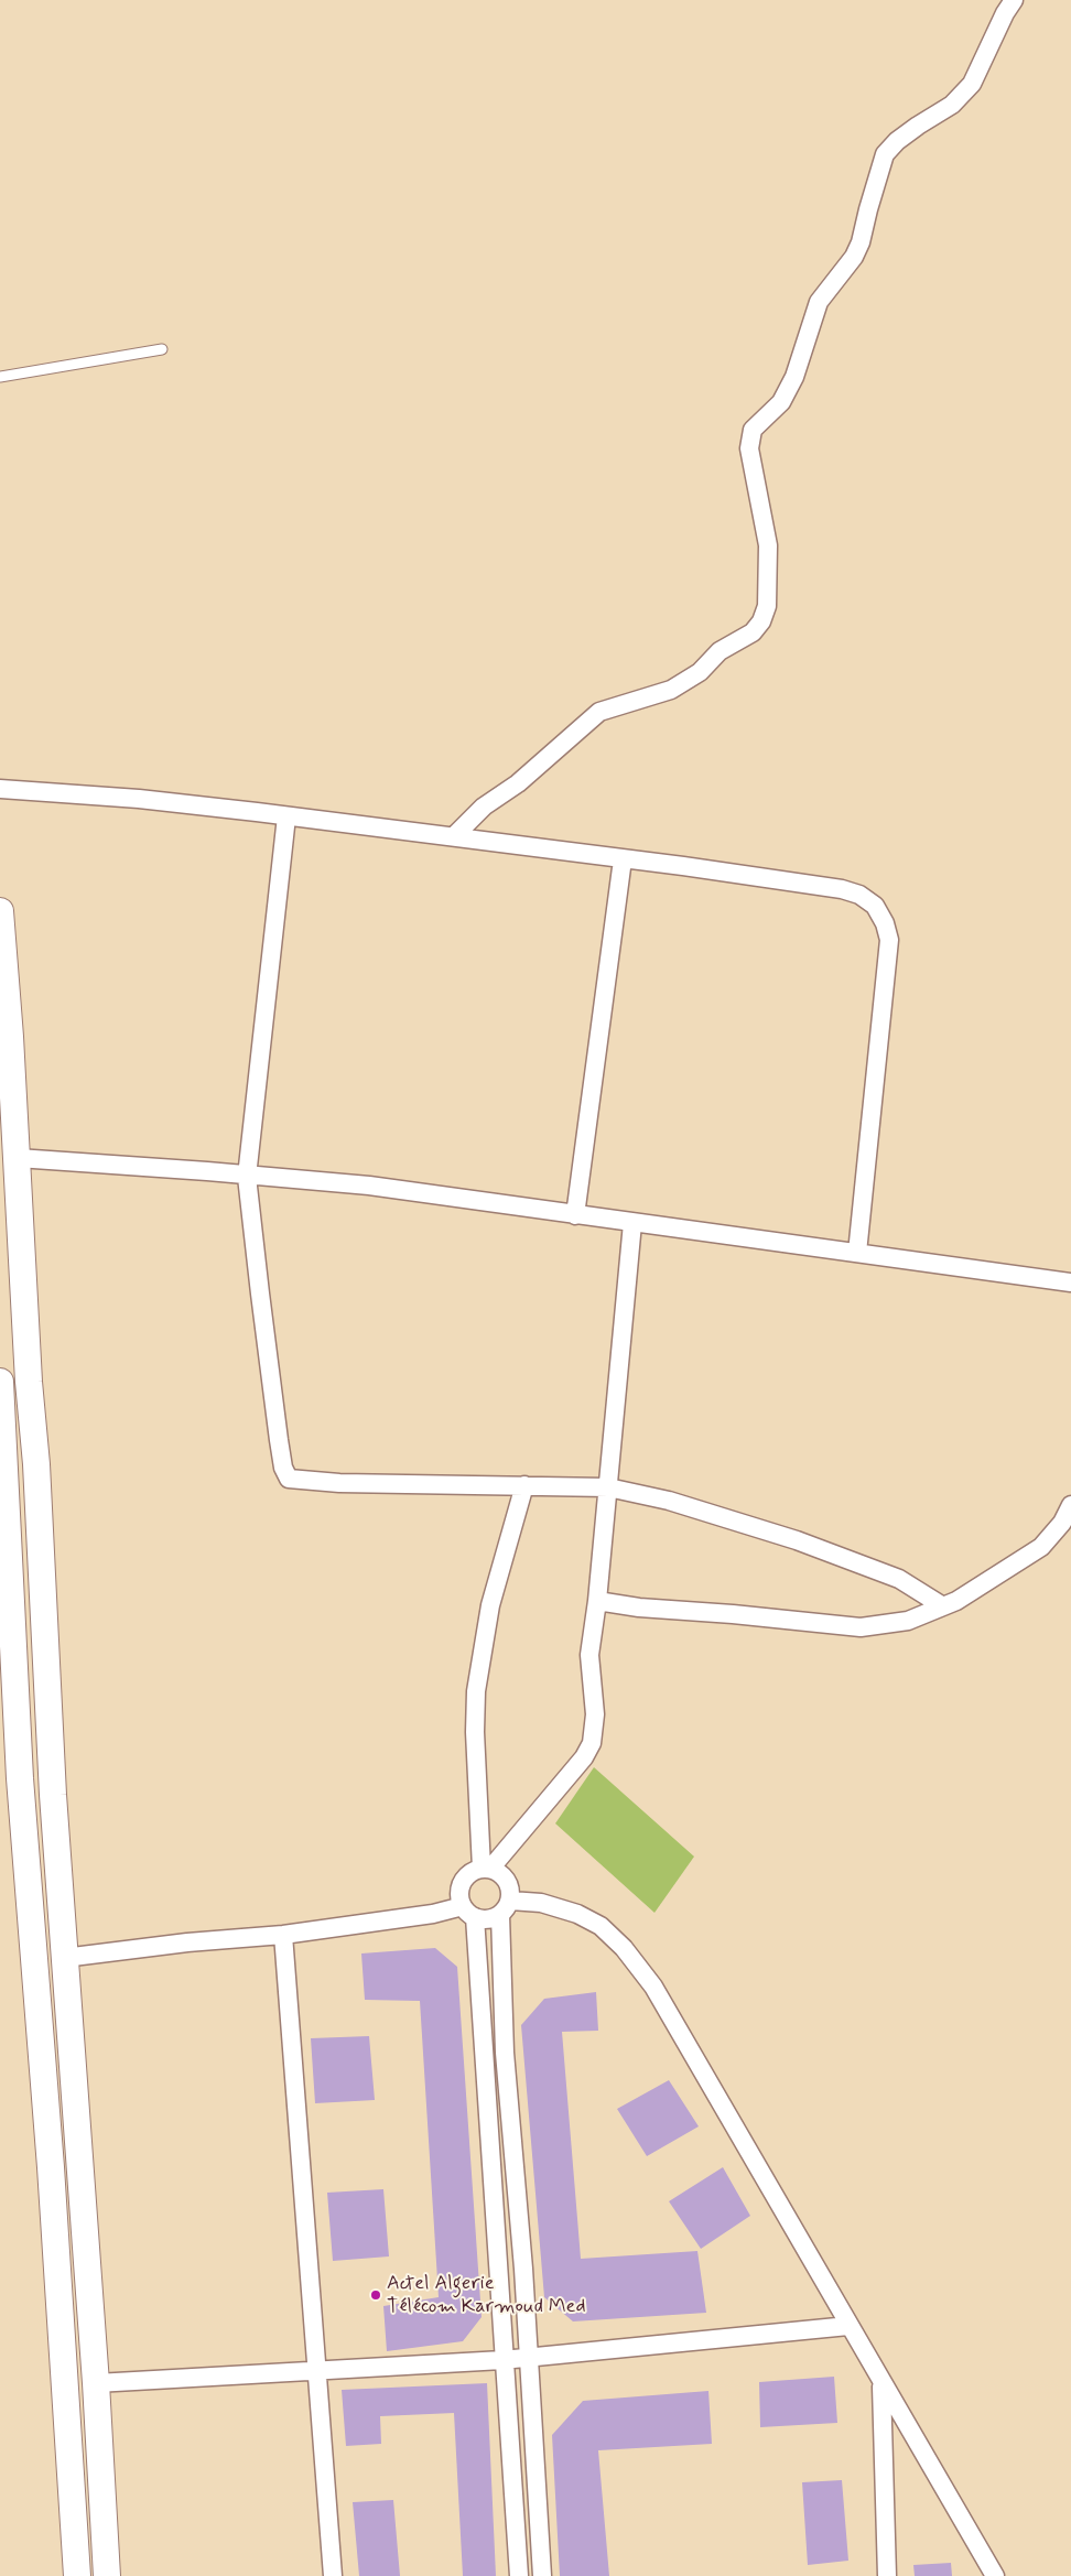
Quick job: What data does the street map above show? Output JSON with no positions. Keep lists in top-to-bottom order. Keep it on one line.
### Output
{"places":["Actel Algerie Télécom Karmoud Med"]}
